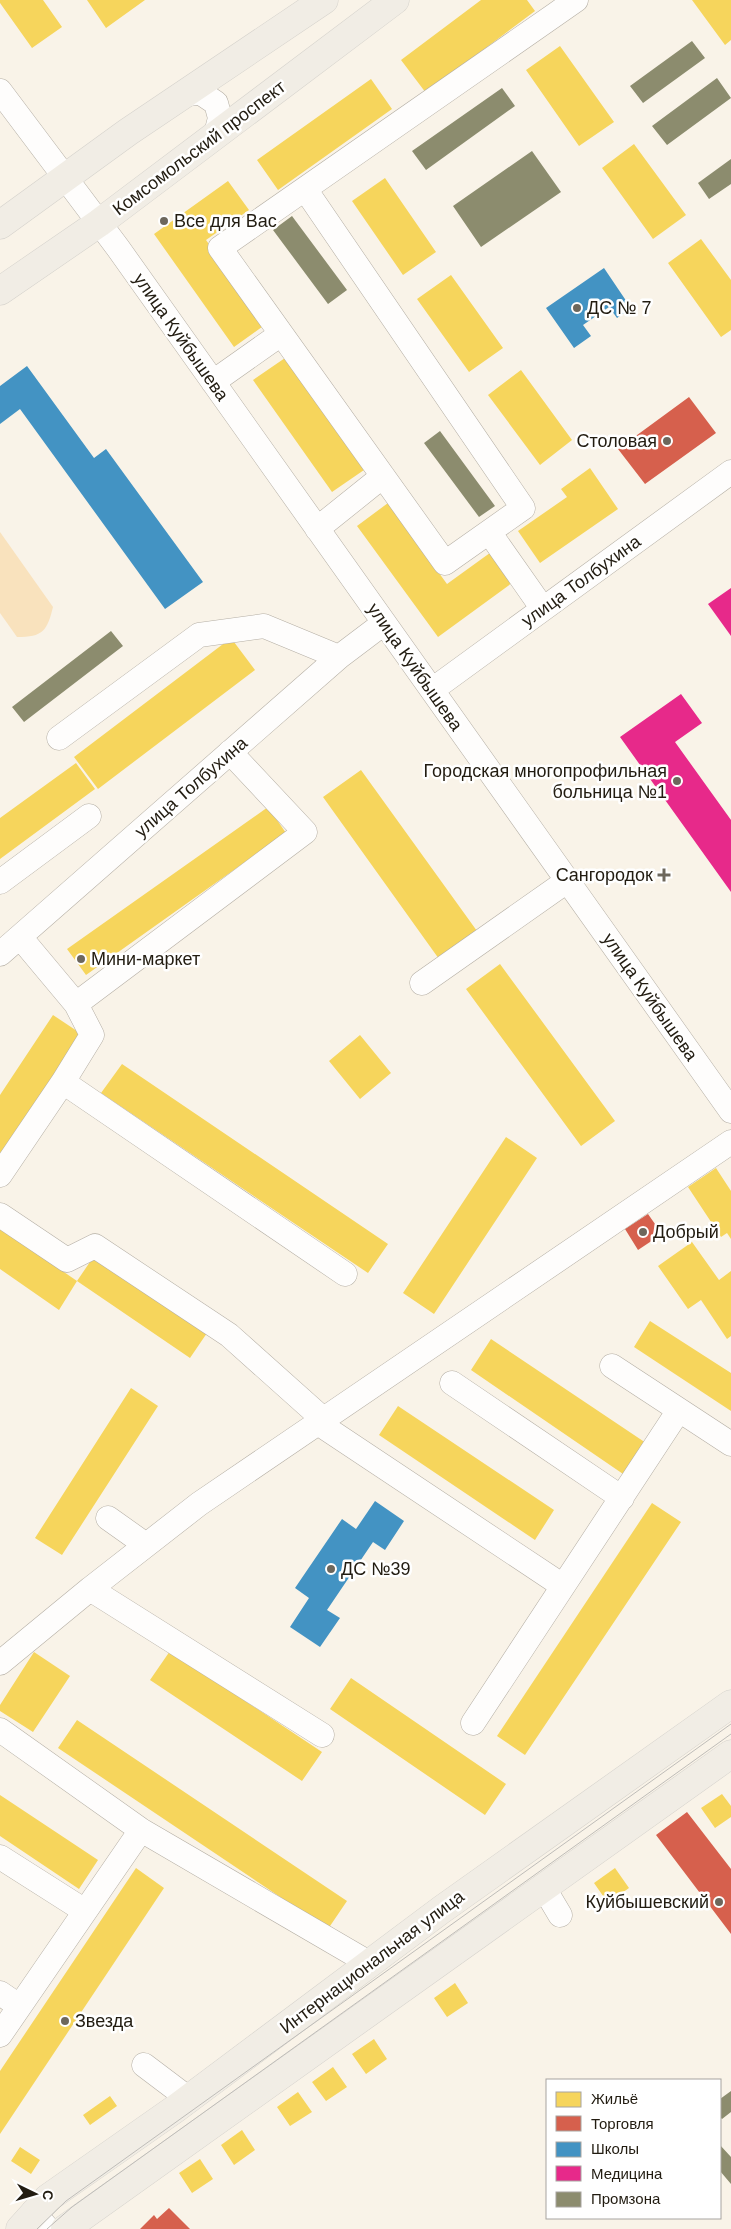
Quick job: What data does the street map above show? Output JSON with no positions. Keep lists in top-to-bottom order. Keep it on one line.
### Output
{"streets":{"main road":["Комсомольский проспект","Интернациональная улица"],"street":["улица Куйбышева","улица Толбухина"]},"crossings":[["Комсомольский проспект","улица Куйбышева"],["улица Куйбышева","улица Толбухина"]],"places":{"other":["Все для Вас","ДС № 7","Столовая","Городская многопрофильная больница №1","Мини-маркет","Добрый","ДС №39","Куйбышевский","Звезда"],"health":["Сангородок"]},"legend":["Жильё","Торговля","Школы","Медицина","Промзона"],"north":"right"}
